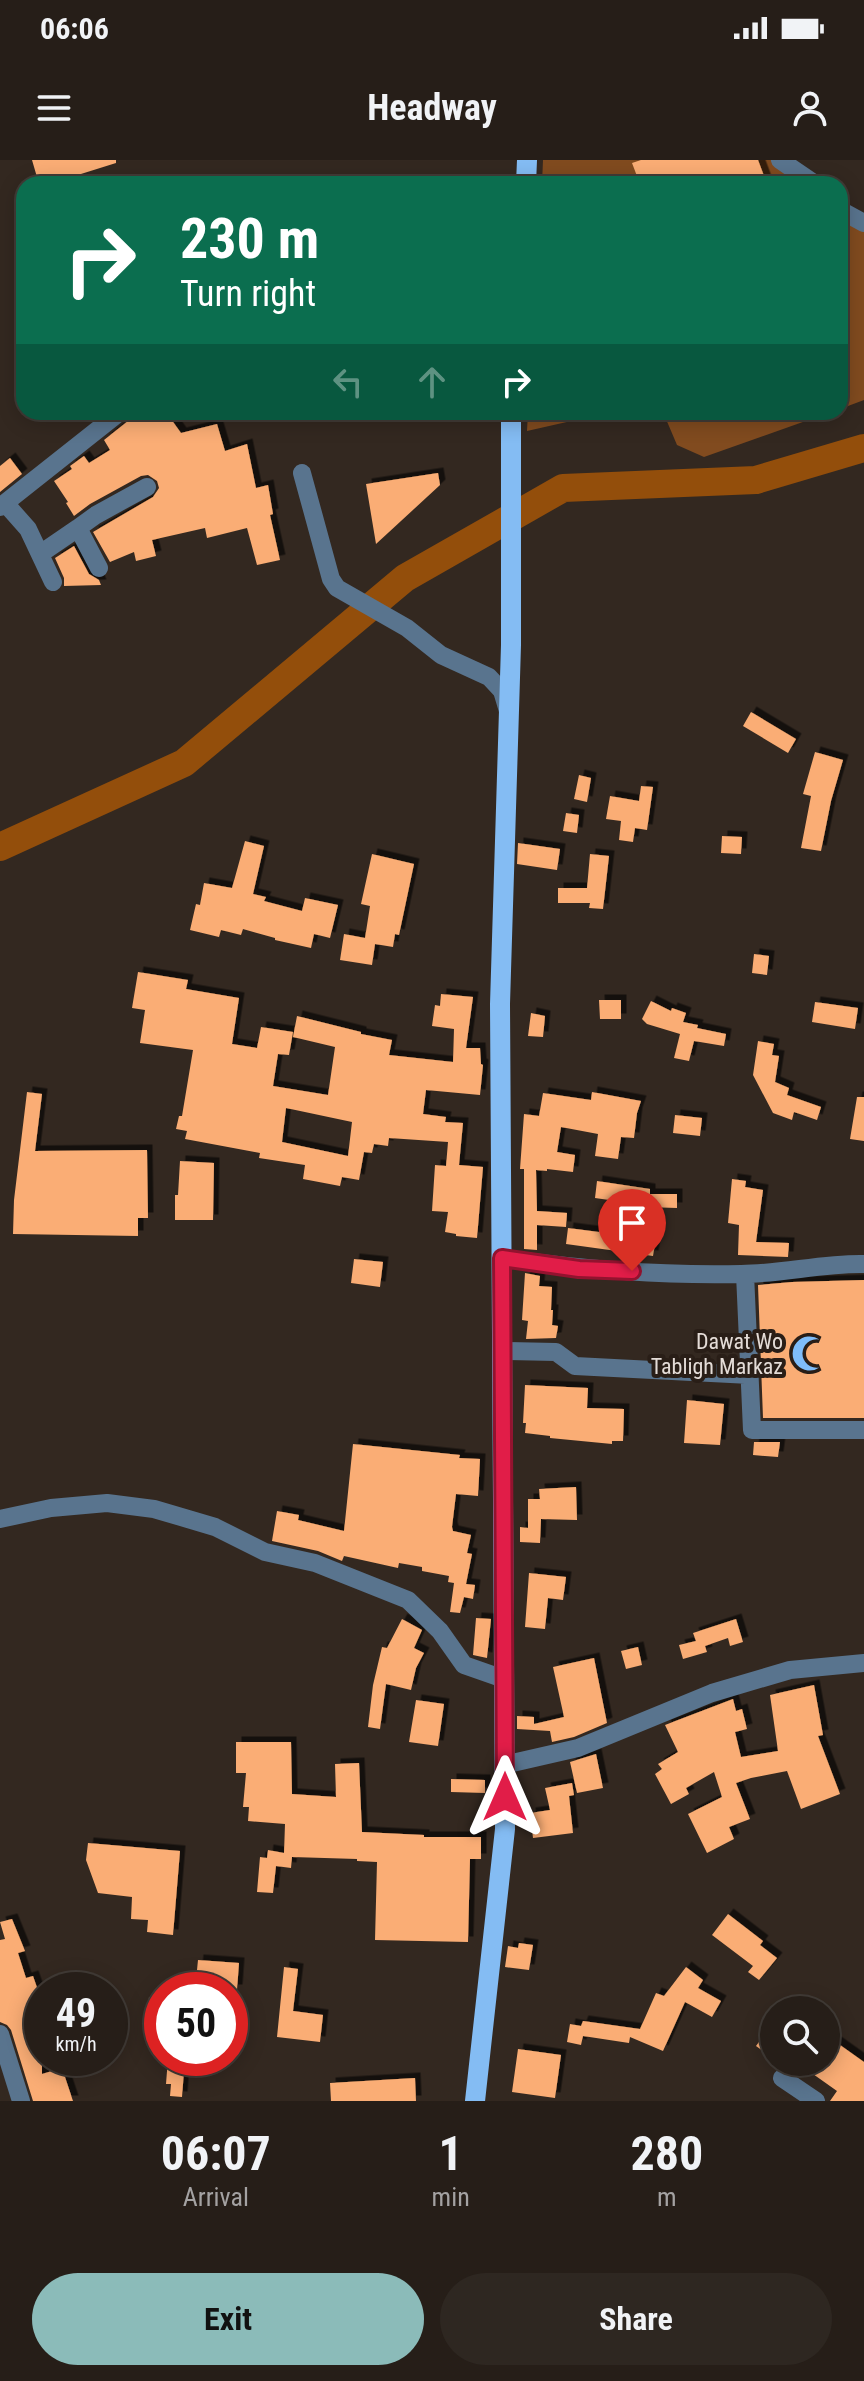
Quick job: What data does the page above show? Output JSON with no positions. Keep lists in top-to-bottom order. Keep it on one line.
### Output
{"places":{"mosque":["Dawat Wo Tabligh Markaz"]},"page":{"status":"06:06","header":"Headway","turn":["230 m","Turn right"],"speed":"49 km/h","limit":"50","eta":["06:07","Arrival","1","min","280","m"],"buttons":["Exit","Share"]}}
